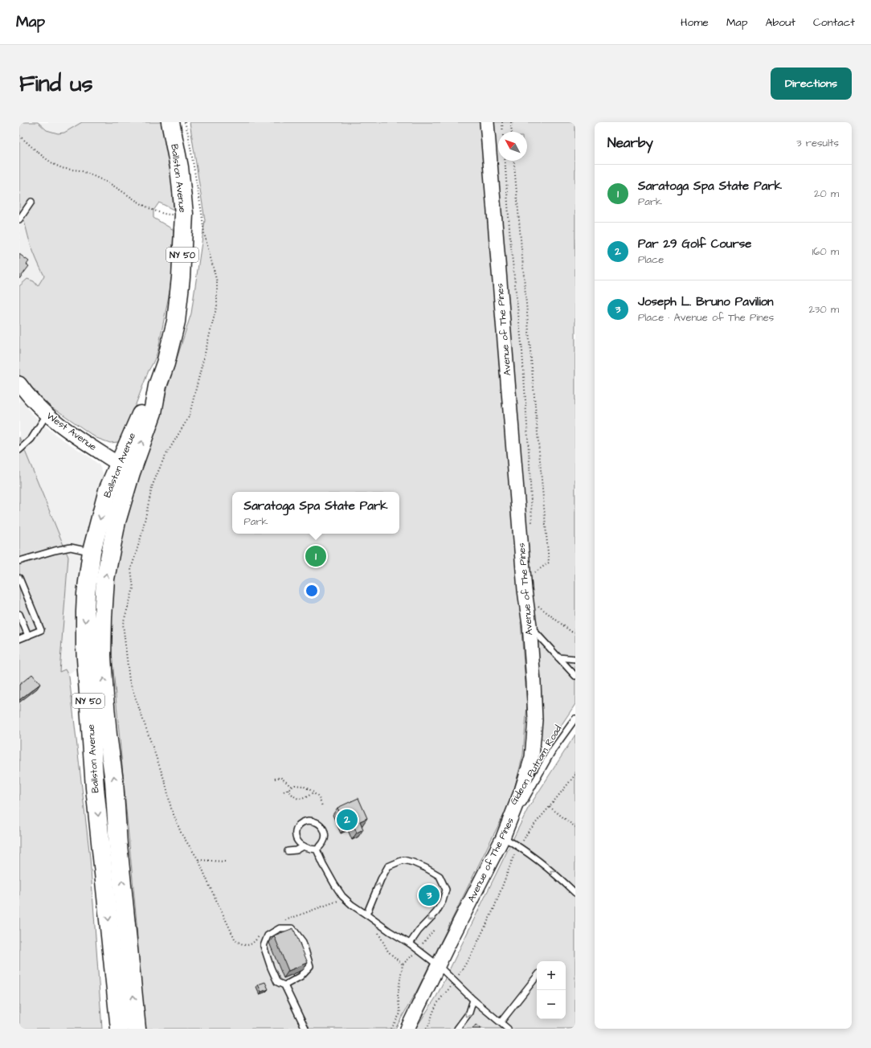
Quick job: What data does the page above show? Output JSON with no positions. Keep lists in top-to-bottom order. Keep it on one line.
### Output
{"streets":{"highway":["Ballston Avenue","NY 50"],"street":["Avenue of The Pines","West Avenue"],"lane":["Gideon Putnam Road"]},"crossings":[["Ballston Avenue","West Avenue"],["Avenue of The Pines","Gideon Putnam Road"]],"north":"top left","page":{"header":"Map","nav":["Home","Map","About","Contact"],"buttons":"Directions","title":"Find us","heading":["Nearby","3 results"],"list":[{"mark":"1","name":"Saratoga Spa State Park","note":"Park","value":"20 m"},{"mark":"2","name":"Par 29 Golf Course","note":"Place","value":"160 m"},{"mark":"3","name":"Joseph L. Bruno Pavilion","note":"Place · Avenue of The Pines","value":"230 m"}],"popup":["Saratoga Spa State Park","Park"],"pins":["1","2","3"],"map_buttons":["+","−"]}}
